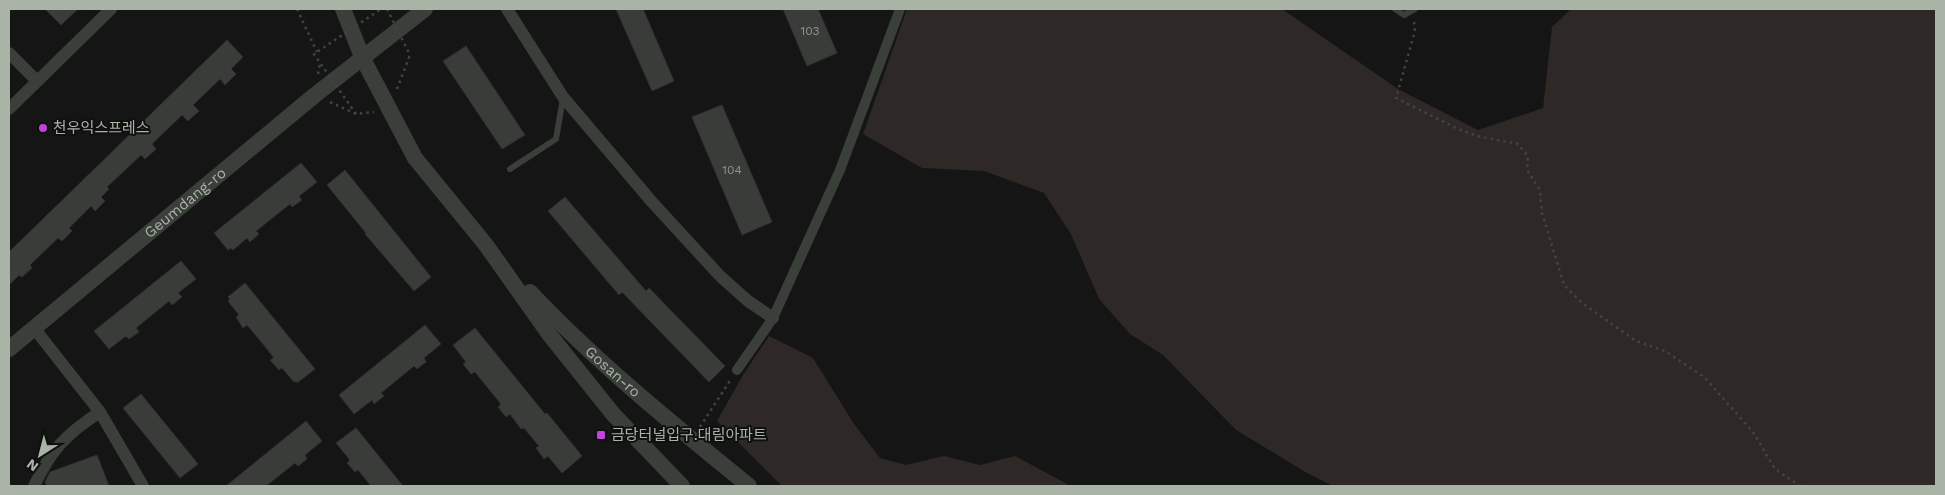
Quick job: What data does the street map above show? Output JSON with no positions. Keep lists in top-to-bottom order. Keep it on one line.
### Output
{"streets":{"street":["Geumdang-ro","Gosan-ro"]},"crossings":[["Geumdang-ro","Gosan-ro"]],"places":{"other":["천우익스프레스"],"transit":["금당터널입구.대림아파트"]},"house_numbers":["103","104"],"north":"bottom left"}
